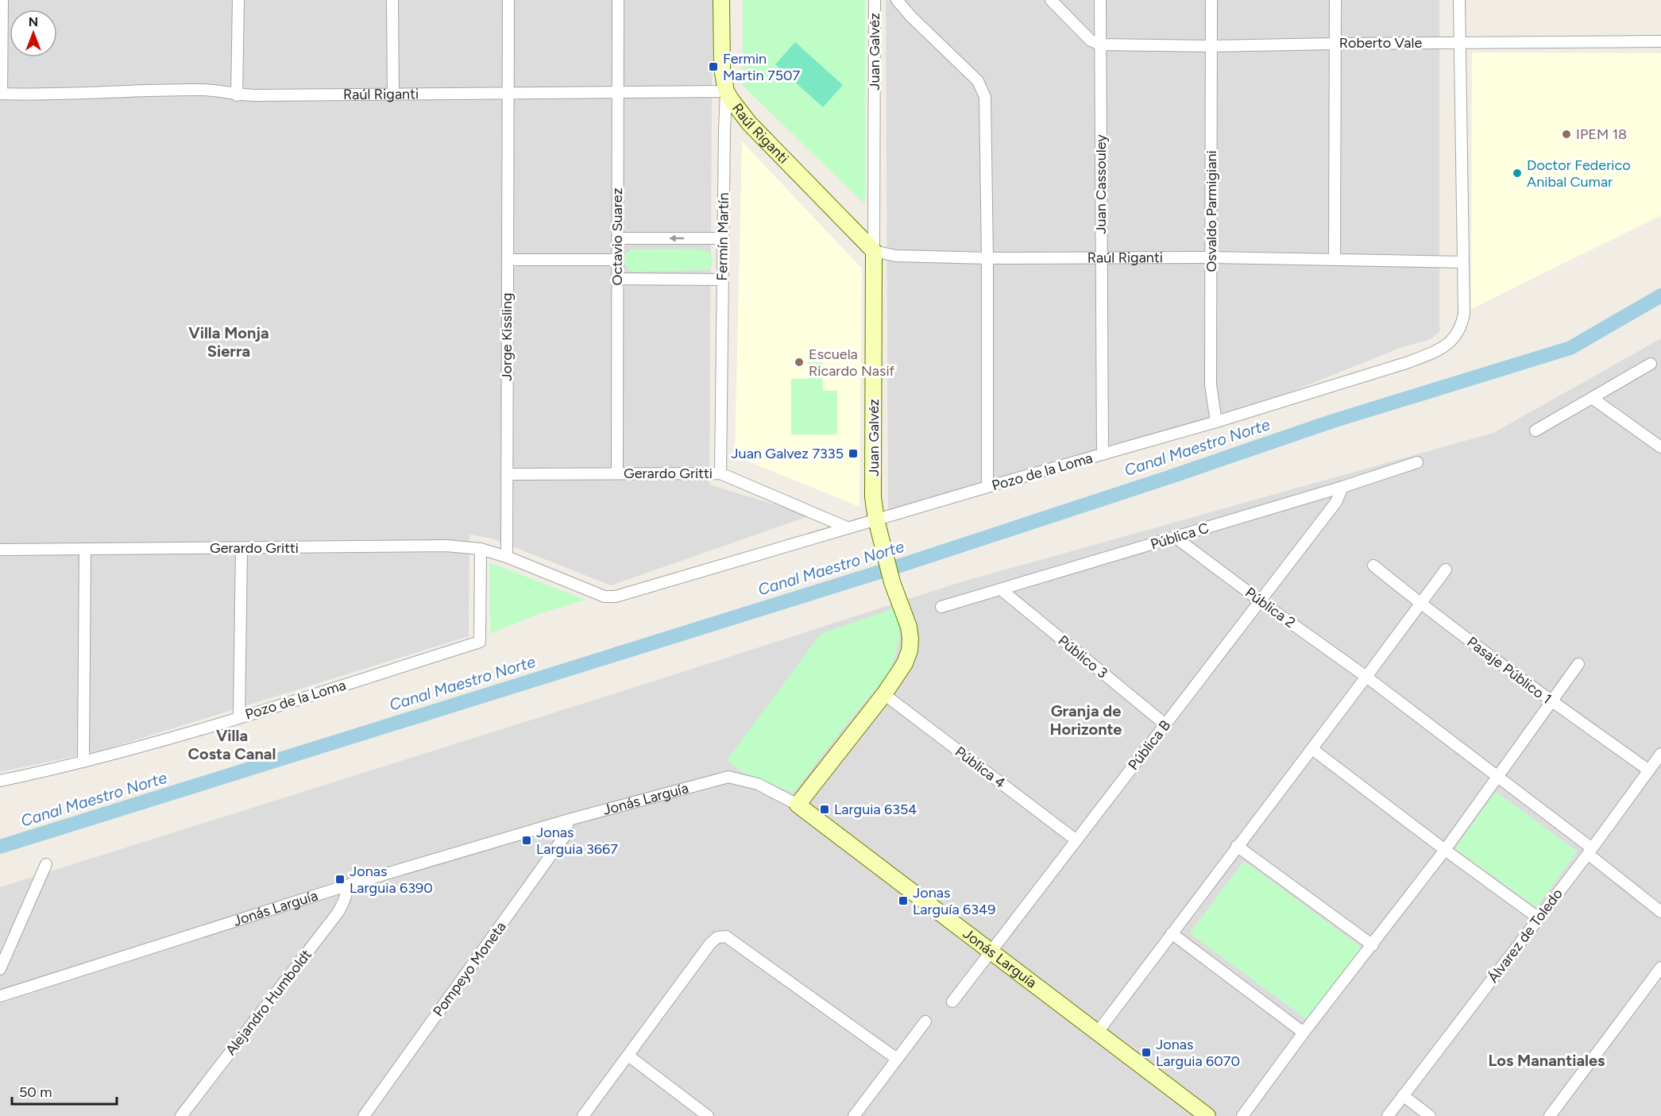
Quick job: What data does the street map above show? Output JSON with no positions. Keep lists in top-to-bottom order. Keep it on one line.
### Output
{"streets":{"main road":["Juan Galvéz","Raúl Riganti","Fermín Martín","Jonás Larguía"],"street":["Roberto Vale","Juan Cassouley","Osvaldo Parmigiani","Octavio Suarez","Jorge Kissling","Pozo de la Loma","Gerardo Gritti","Pública C","Pública 2","Público 3","Pasaje Público 1","Pública B","Pública 4","Álvarez de Toledo","Pompeyo Moneta","Alejandro Humboldt"]},"crossings":[["Roberto Vale","Juan Cassouley"],["Roberto Vale","Osvaldo Parmigiani"],["Juan Galvéz","Raúl Riganti"],["Juan Galvéz","Pozo de la Loma"],["Juan Galvéz","Pública 4"],["Juan Galvéz","Jonás Larguía"],["Raúl Riganti","Juan Cassouley"],["Raúl Riganti","Osvaldo Parmigiani"],["Raúl Riganti","Octavio Suarez"],["Raúl Riganti","Fermín Martín"],["Raúl Riganti","Jorge Kissling"],["Raúl Riganti","Pozo de la Loma"],["Juan Cassouley","Pozo de la Loma"],["Osvaldo Parmigiani","Pozo de la Loma"],["Octavio Suarez","Gerardo Gritti"],["Fermín Martín","Gerardo Gritti"],["Jorge Kissling","Pozo de la Loma"],["Jorge Kissling","Gerardo Gritti"],["Pozo de la Loma","Gerardo Gritti"],["Pública C","Pública 2"],["Pública C","Público 3"],["Pública C","Pública B"],["Pública 2","Pública B"],["Público 3","Pública B"],["Pasaje Público 1","Álvarez de Toledo"],["Pública B","Pública 4"],["Pública B","Jonás Larguía"],["Jonás Larguía","Pompeyo Moneta"],["Jonás Larguía","Alejandro Humboldt"]],"districts":["Villa Monja Sierra","Granja de Horizonte","Villa Costa Canal","Los Manantiales"],"water":["Canal Maestro Norte"],"places":{"transit":["Fermin Martin 7507","Juan Galvez 7335","Larguia 6354","Jonas Larguia 3667","Jonas Larguia 6390","Jonas Larguía 6349","Jonas Larguia 6070"],"other":["IPEM 18","Doctor Federico Anibal Cumar","Escuela Ricardo Nasif"]},"scale_bar":"50 m","north":"top"}
